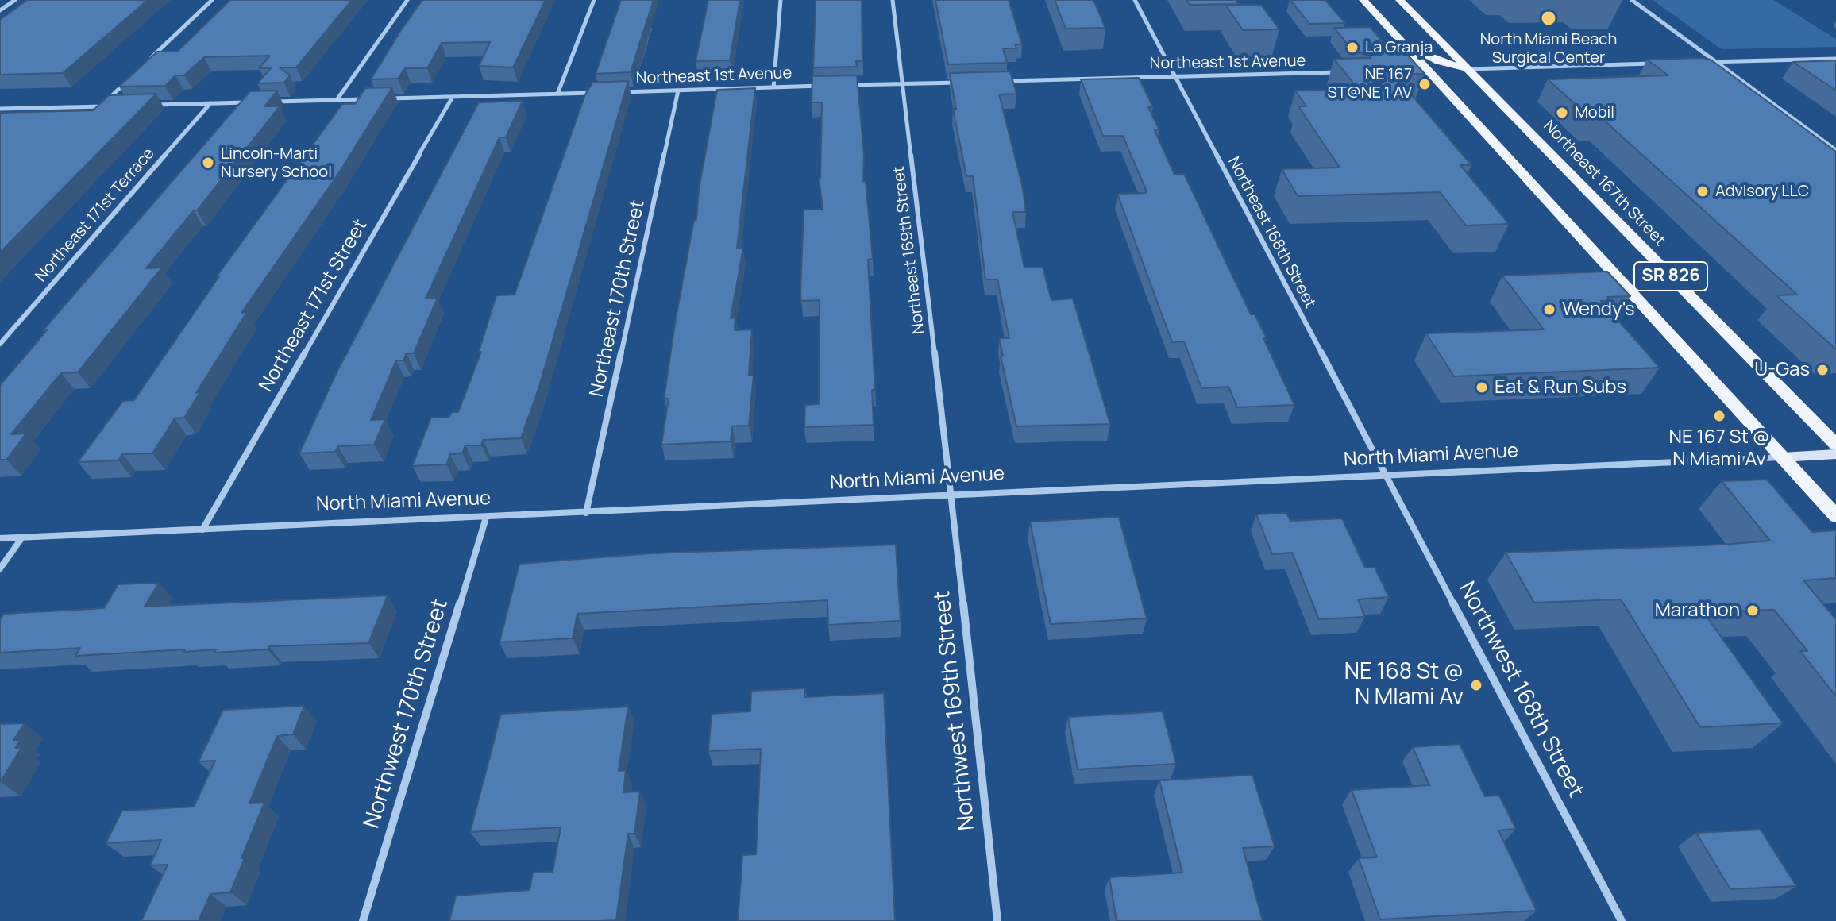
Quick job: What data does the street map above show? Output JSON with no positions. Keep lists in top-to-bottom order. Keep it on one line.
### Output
{"streets":{"main road":["Northeast 167th Street","SR 826"],"street":["Northeast 1st Avenue","Northeast 171st Terrace","Northeast 168th Street","Northeast 169th Street","Northeast 170th Street","Northeast 171st Street","North Miami Avenue","Northwest 168th Street","Northwest 169th Street","Northwest 170th Street"]},"crossings":[["Northeast 1st Avenue","Northeast 168th Street"],["Northeast 1st Avenue","Northeast 170th Street"],["Northeast 168th Street","North Miami Avenue"],["Northeast 168th Street","Northwest 168th Street"],["Northeast 169th Street","North Miami Avenue"],["Northeast 169th Street","Northwest 169th Street"],["SR 826","North Miami Avenue"],["Northeast 170th Street","North Miami Avenue"],["Northeast 171st Street","North Miami Avenue"],["North Miami Avenue","Northwest 168th Street"],["North Miami Avenue","Northwest 169th Street"],["North Miami Avenue","Northwest 170th Street"]],"places":["North Miami Beach Surgical Center","La Granja","NE 167 ST@NE 1 AV","Mobil","Lincoln-Marti Nursery School","Advisory LLC","Wendy's","U-Gas","Eat & Run Subs","NE 167 St @ N Miami Av","Marathon","NE 168 St @ N MIami Av"]}
